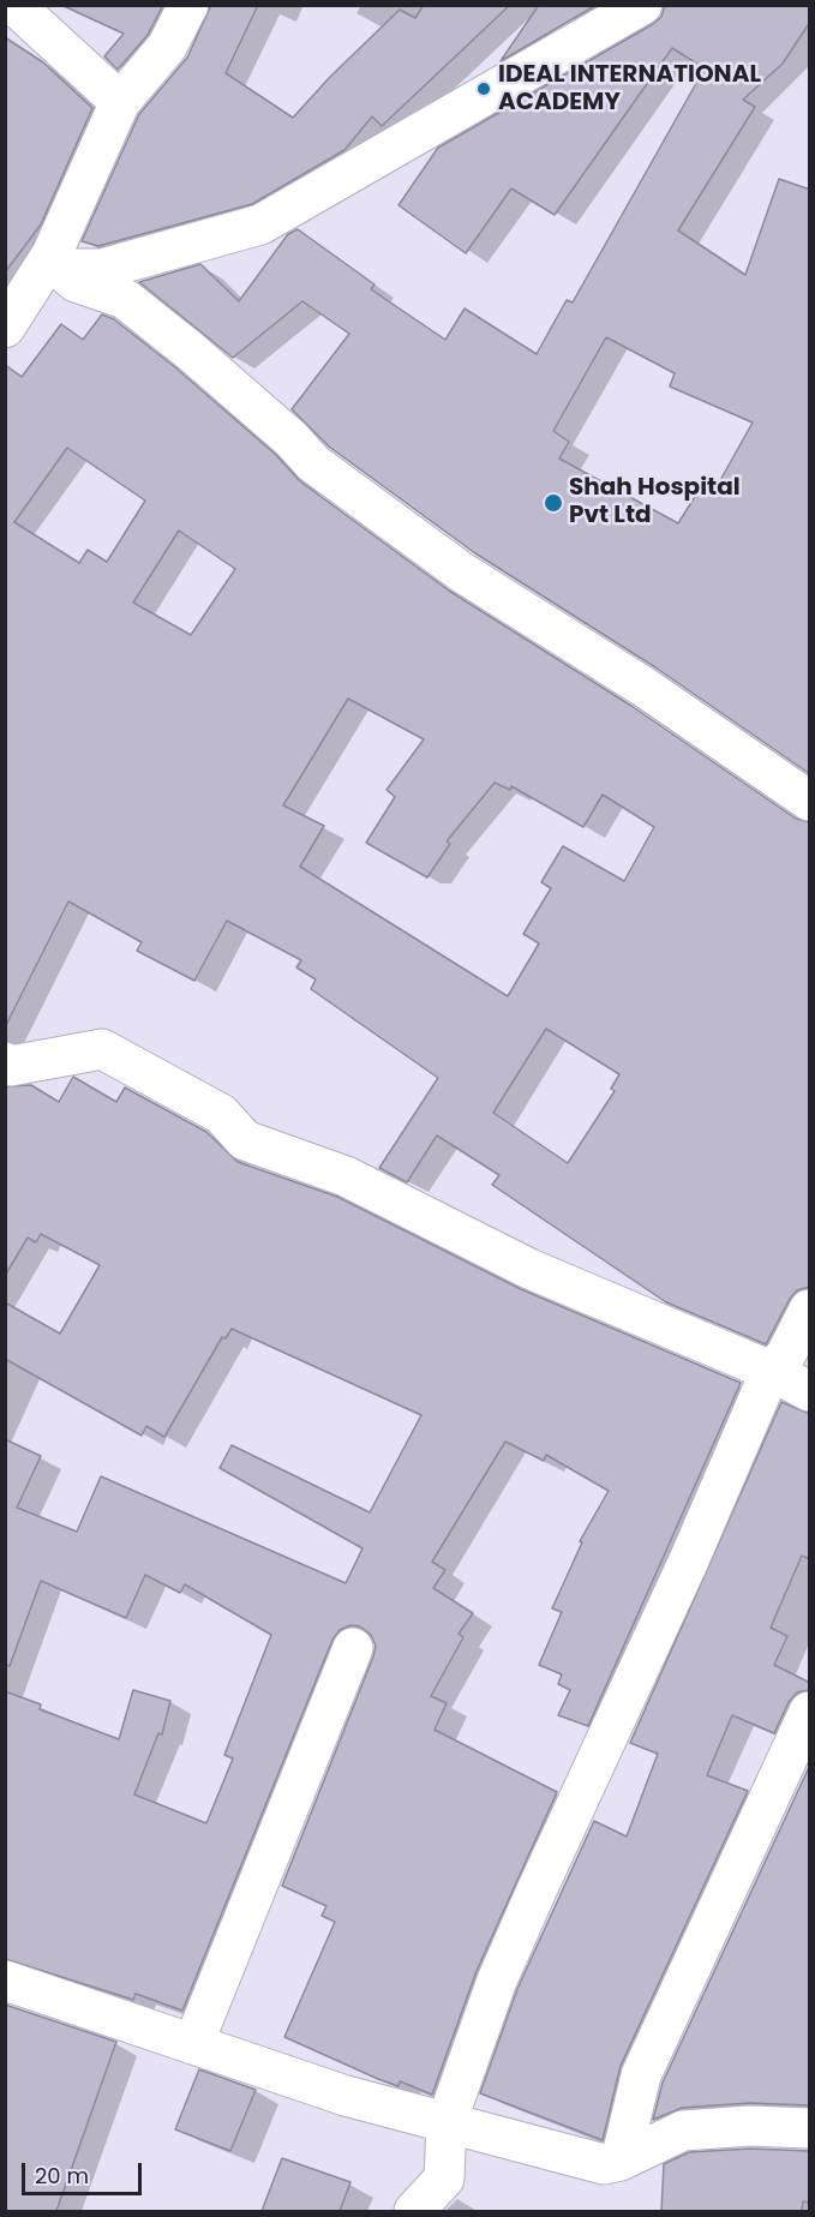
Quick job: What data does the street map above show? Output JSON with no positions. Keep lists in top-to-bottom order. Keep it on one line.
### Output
{"places":["IDEAL INTERNATIONAL ACADEMY","Shah Hospital Pvt Ltd"],"scale_bar":"20 m"}
